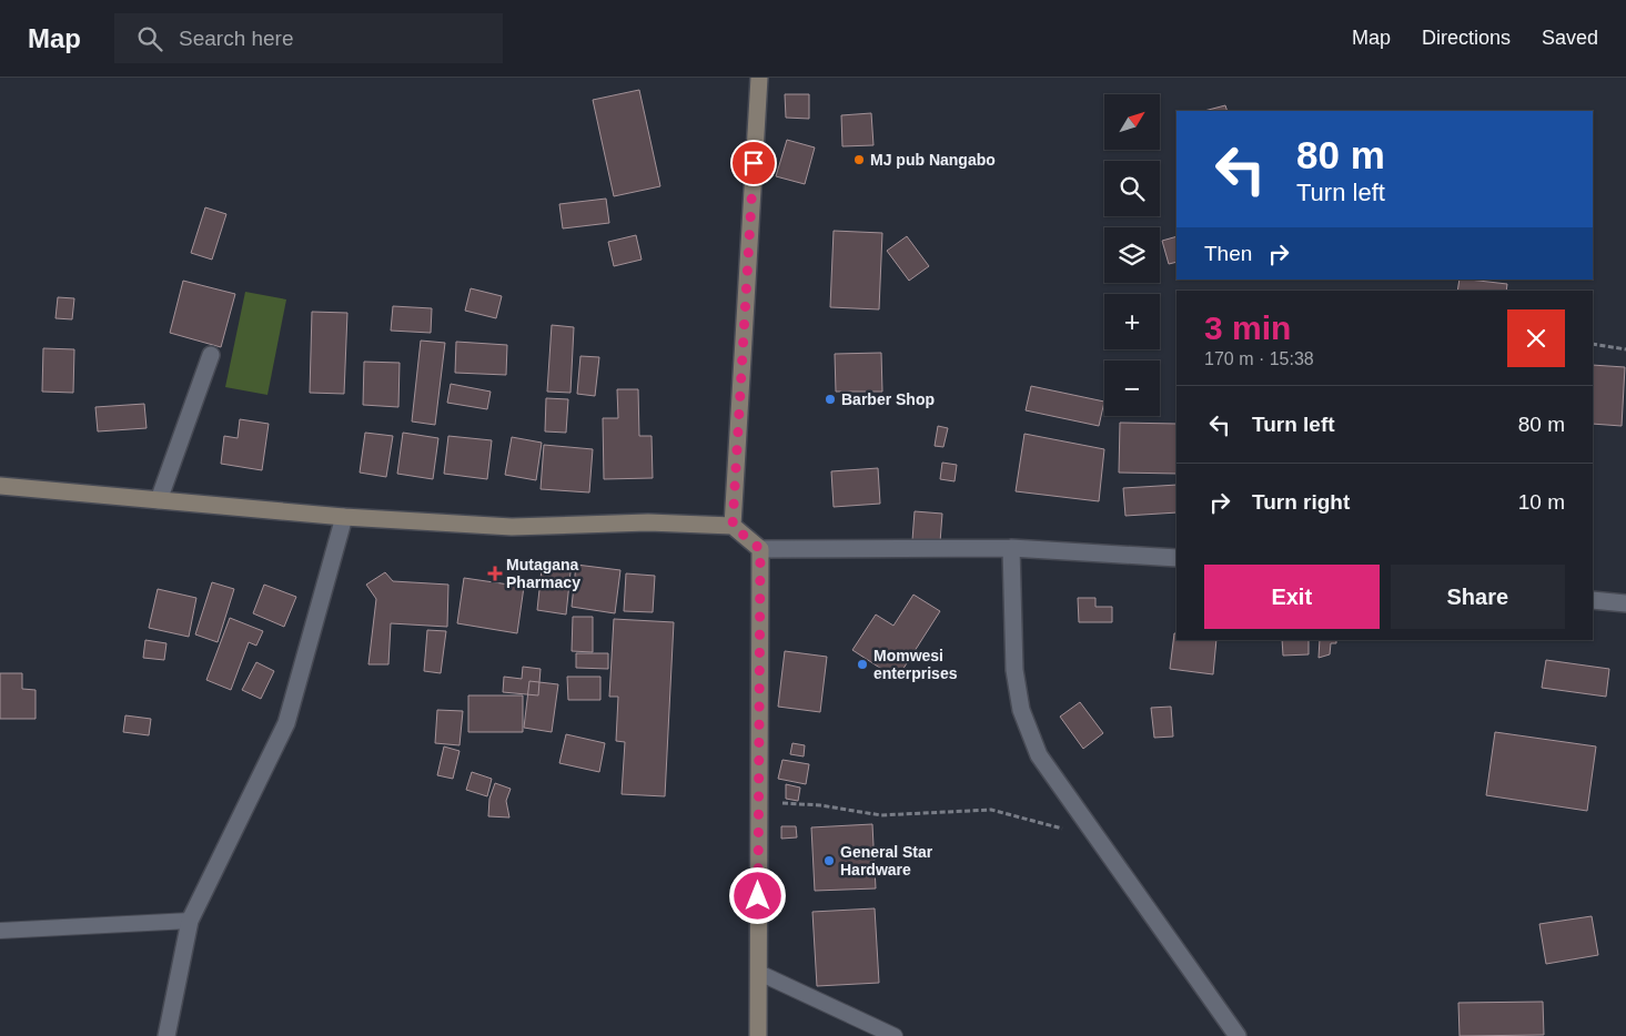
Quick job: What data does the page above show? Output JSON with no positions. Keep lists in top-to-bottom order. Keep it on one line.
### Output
{"places":{"other":["MJ pub Nangabo","Barber Shop","Momwesi enterprises","General Star Hardware"],"health":["Mutagana Pharmacy"]},"north":"top right","page":{"header":"Map","search":"Search here","nav":["Map","Directions","Saved"],"map_buttons":["+","−"],"turn":["80 m","Turn left"],"then":"Then","heading":["3 min","170 m · 15:38"],"list":[{"name":"Turn left","value":"80 m"},{"name":"Turn right","value":"10 m"}],"buttons":["Exit","Share"]}}
